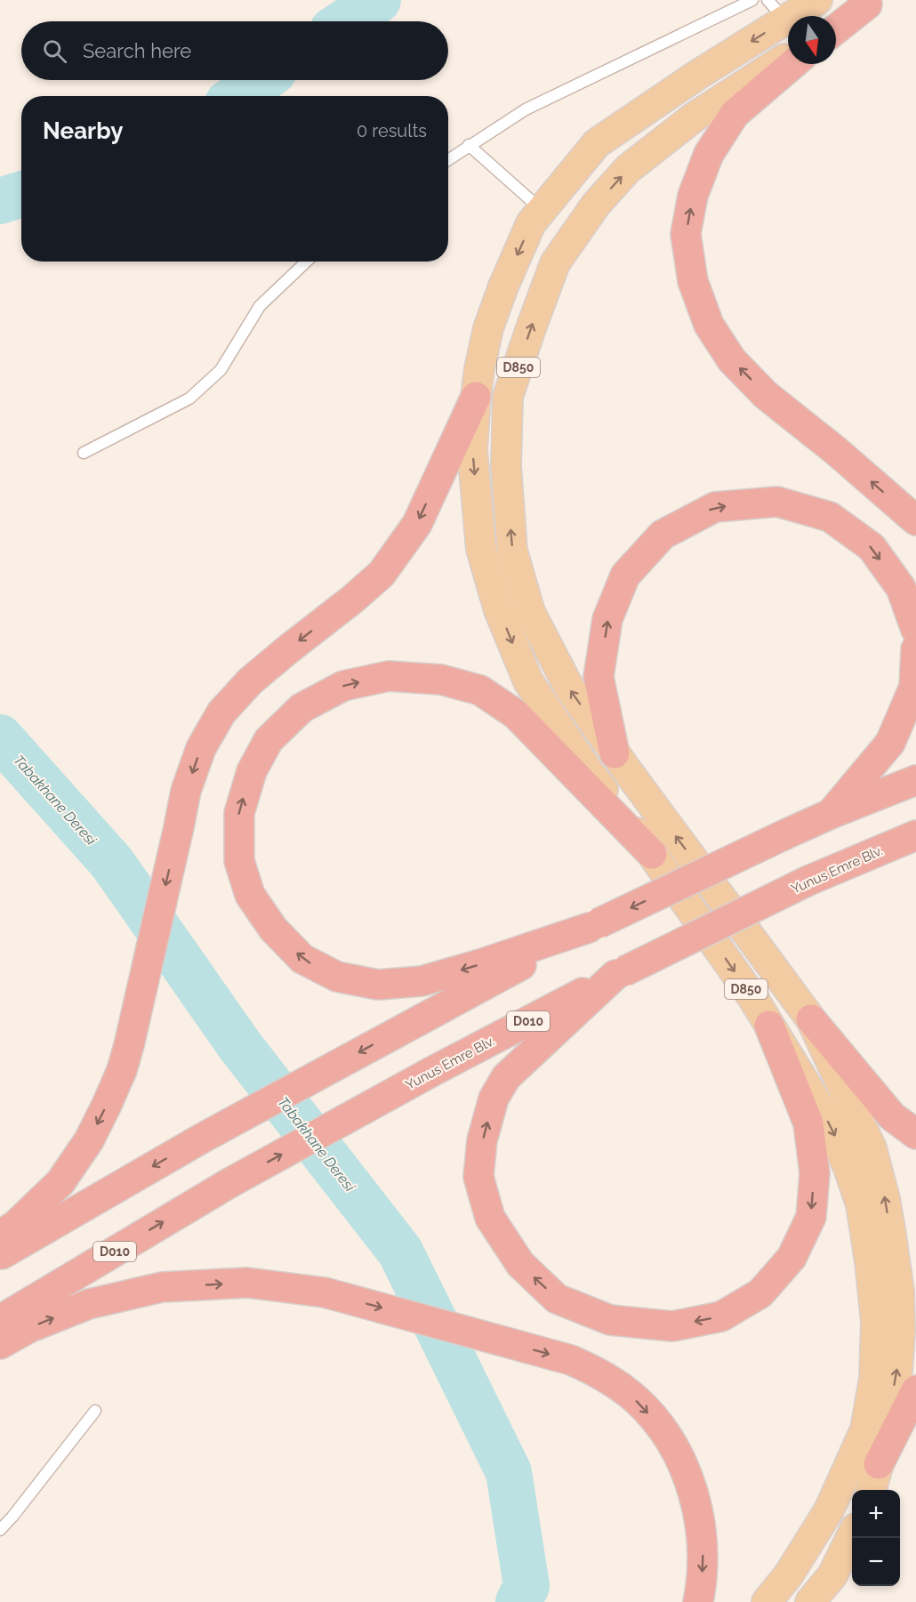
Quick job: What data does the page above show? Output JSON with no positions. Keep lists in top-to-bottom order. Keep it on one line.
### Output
{"streets":{"highway":["Yunus Emre Blv.","D010"],"main road":["D850"]},"water":["Tabakhane Deresi"],"north":"bottom","page":{"search":"Search here","heading":["Nearby","0 results"],"map_buttons":["+","−"]}}
